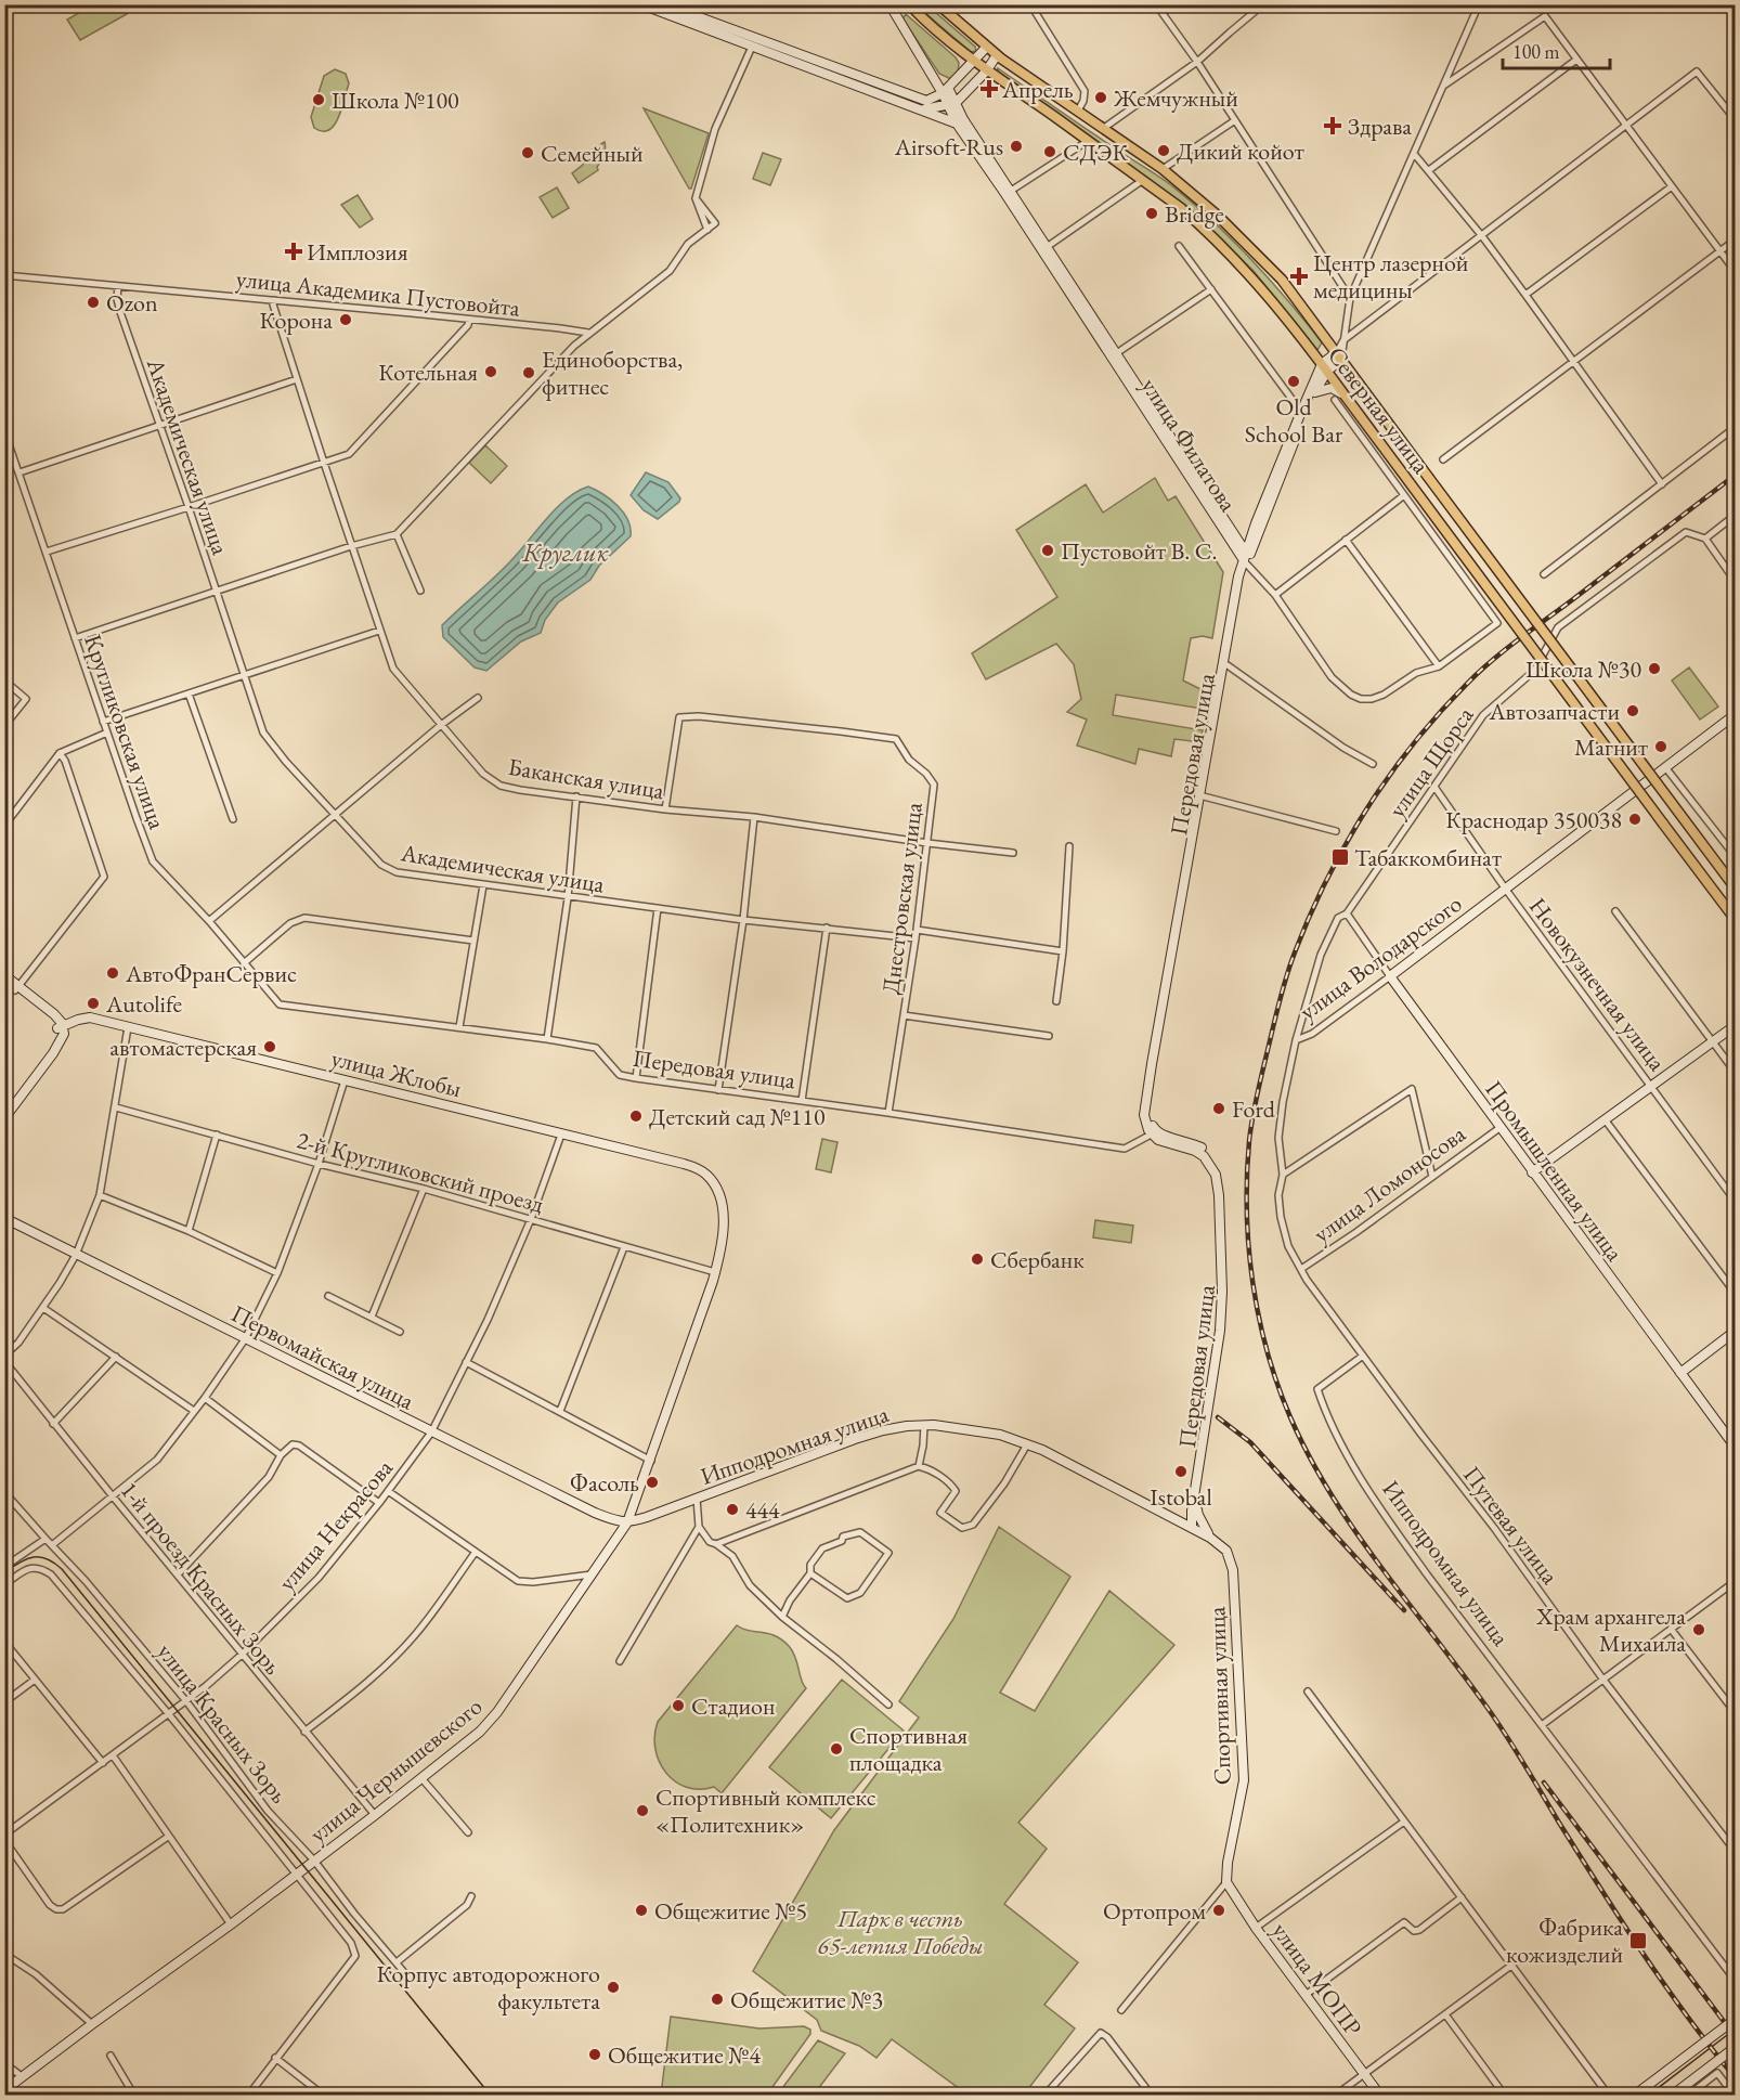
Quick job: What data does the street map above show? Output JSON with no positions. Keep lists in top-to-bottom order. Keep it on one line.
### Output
{"streets":{"main road":["Северная улица","улица Филатова","Передовая улица","улица Володарского","улица Жлобы","Промышленная улица","Первомайская улица","Ипподромная улица","Спортивная улица","улица Чернышевского","улица МОПР"],"street":["улица Академика Пустовойта","Академическая улица","Кругликовская улица","улица Щорса","Баканская улица","Днестровская улица","Новокузнечная улица","2-й Кругликовский проезд","улица Ломоносова","улица Некрасова","Путевая улица","1-й проезд Красных Зорь","улица Красных Зорь"]},"crossings":[["улица Академика Пустовойта","Академическая улица"],["улица Академика Пустовойта","Баканская улица"],["Северная улица","Передовая улица"],["улица Филатова","Передовая улица"],["Академическая улица","Днестровская улица"],["Кругликовская улица","Передовая улица"],["Передовая улица","Днестровская улица"],["Передовая улица","Ипподромная улица"],["Передовая улица","Спортивная улица"],["улица Щорса","улица Володарского"],["улица Щорса","Новокузнечная улица"],["улица Щорса","Промышленная улица"],["улица Щорса","Путевая улица"],["Баканская улица","Днестровская улица"],["улица Володарского","Новокузнечная улица"],["улица Володарского","Промышленная улица"],["улица Жлобы","улица Некрасова"],["улица Жлобы","улица Чернышевского"],["Промышленная улица","улица Ломоносова"],["2-й Кругликовский проезд","улица Некрасова"],["2-й Кругликовский проезд","улица Чернышевского"],["улица Ломоносова","Путевая улица"],["Первомайская улица","Ипподромная улица"],["Первомайская улица","улица Некрасова"],["Первомайская улица","улица Чернышевского"],["Ипподромная улица","Путевая улица"],["Ипподромная улица","Спортивная улица"],["Ипподромная улица","улица Чернышевского"],["улица Некрасова","1-й проезд Красных Зорь"],["улица Некрасова","улица Красных Зорь"],["1-й проезд Красных Зорь","улица Чернышевского"],["Спортивная улица","улица МОПР"],["улица Красных Зорь","улица Чернышевского"]],"water":["Круглик"],"parks":["Парк в честь 65-летия Победы"],"places":{"health":["Апрель","Здрава","Имплозия","Центр лазерной медицины"],"other":["Жемчужный","Школа №100","Airsoft-Rus","Дикий койот","СДЭК","Семейный","Bridge","Ozon","Корона","Котельная","Единоборства, фитнес","Old School Bar","Пустовойт В. С.","Школа №30","Автозапчасти","Магнит","Краснодар 350038","АвтоФранСервис","Autolife","автомастерская","Ford","Детский сад №110","Сбербанк","Istobal","Фасоль","444","Храм архангела Михаила","Стадион","Спортивная площадка","Спортивный комплекс «Политехник»","Общежитие №5","Ортопром","Корпус автодорожного факультета","Общежитие №3","Общежитие №4"],"transit":["Табаккомбинат","Фабрика кожизделий"]},"scale_bar":"100 m"}
